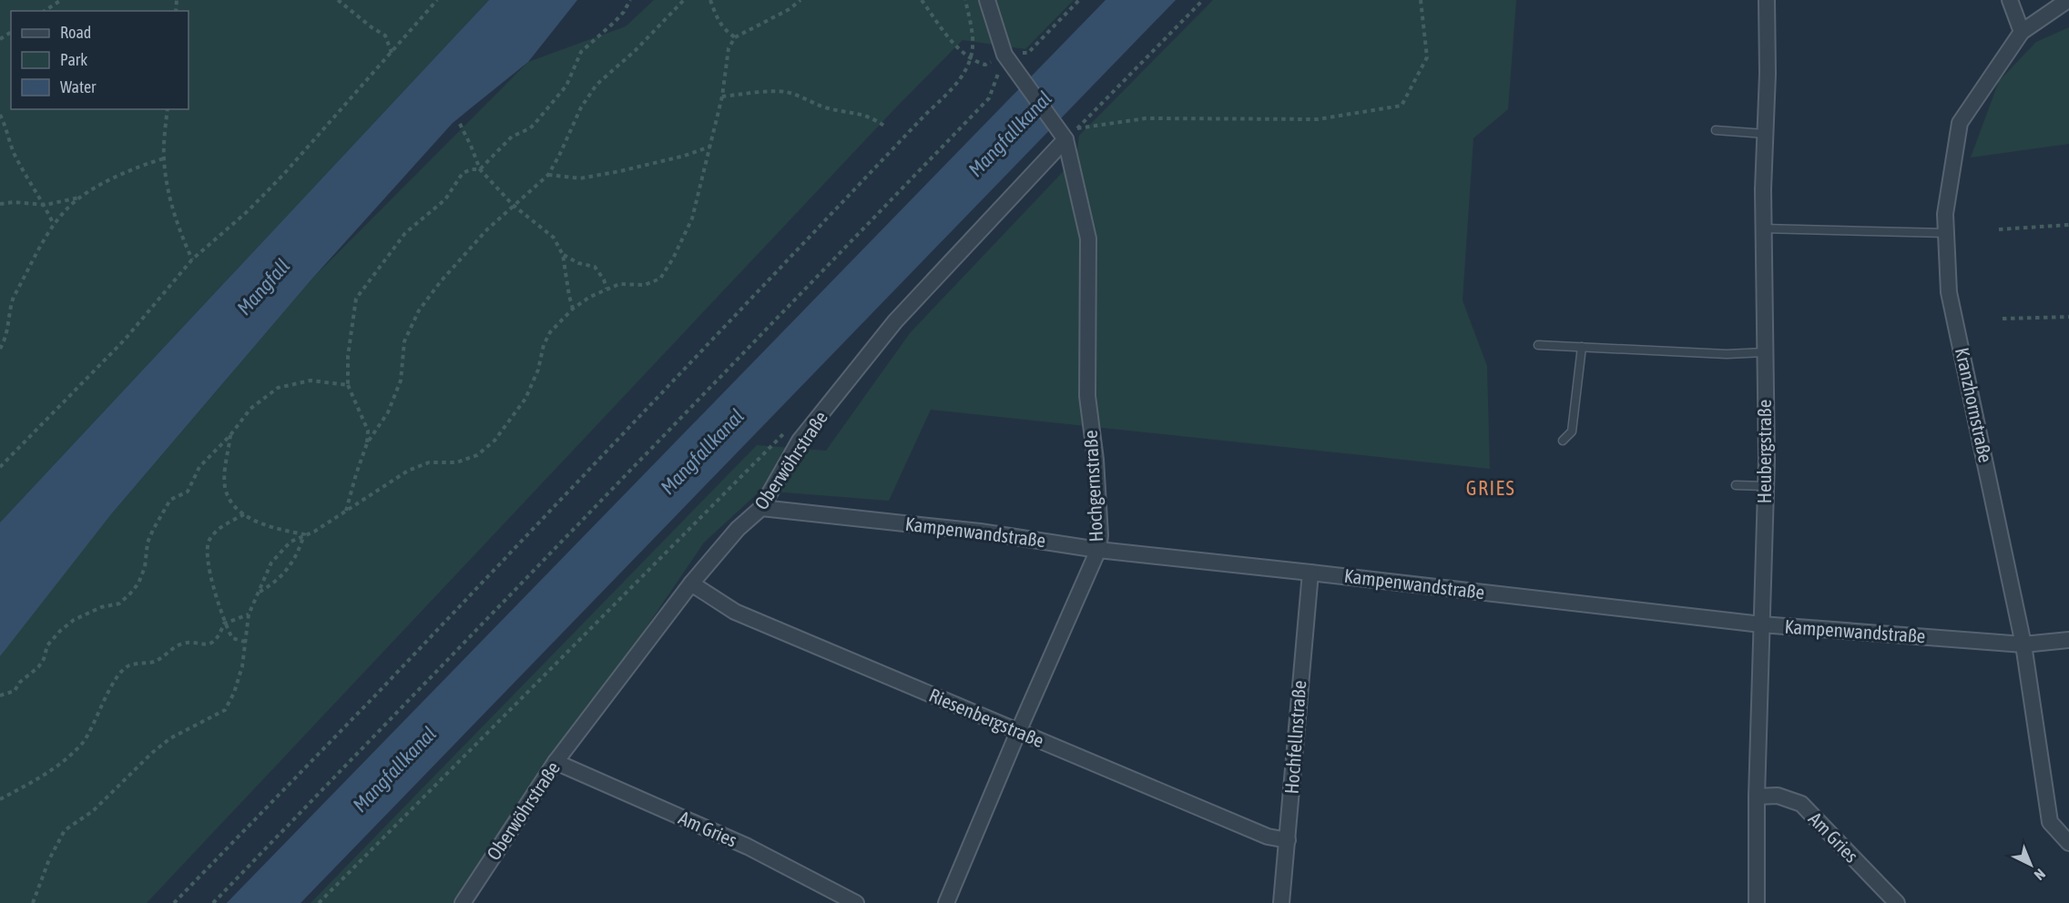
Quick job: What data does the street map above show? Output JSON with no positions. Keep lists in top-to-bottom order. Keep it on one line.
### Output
{"streets":{"street":["Kranzhornstraße","Heubergstraße","Oberwöhrstraße","Hochgernstraße","Kampenwandstraße","Riesenbergstraße","Hochfellnstraße","Am Gries"]},"crossings":[["Kranzhornstraße","Kampenwandstraße"],["Heubergstraße","Kampenwandstraße"],["Heubergstraße","Am Gries"],["Oberwöhrstraße","Hochgernstraße"],["Oberwöhrstraße","Kampenwandstraße"],["Oberwöhrstraße","Riesenbergstraße"],["Oberwöhrstraße","Am Gries"],["Hochgernstraße","Kampenwandstraße"],["Hochgernstraße","Riesenbergstraße"],["Kampenwandstraße","Hochfellnstraße"],["Riesenbergstraße","Hochfellnstraße"]],"districts":["GRIES"],"water":["Mangfallkanal","Mangfall"],"legend":["Road","Park","Water"],"north":"bottom right"}
